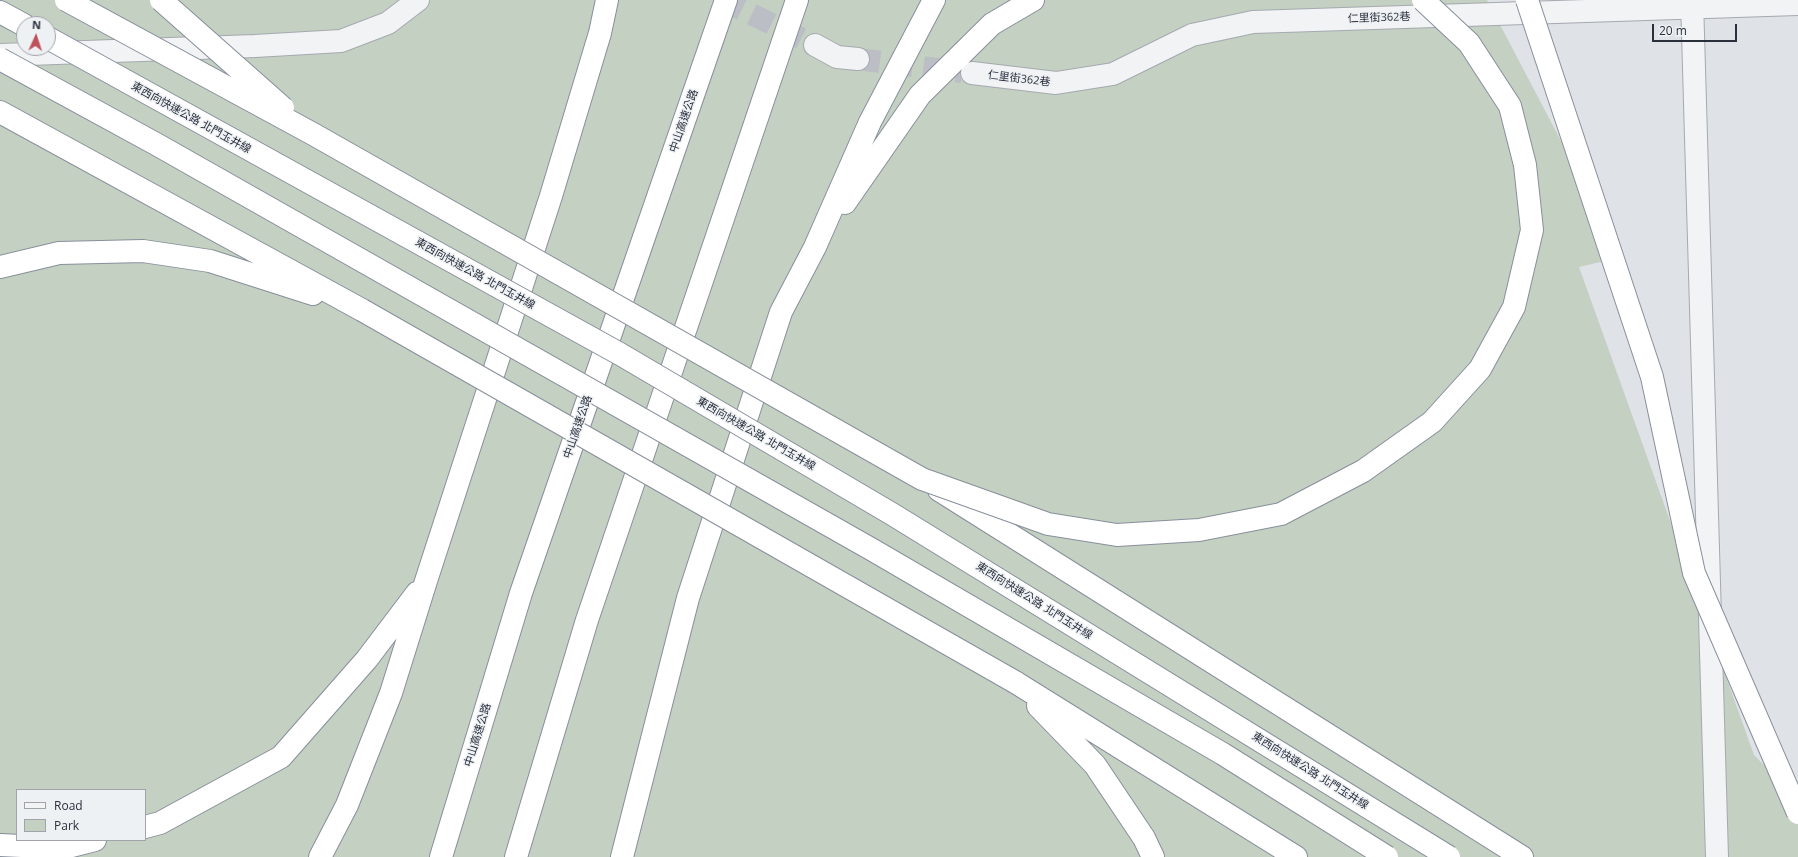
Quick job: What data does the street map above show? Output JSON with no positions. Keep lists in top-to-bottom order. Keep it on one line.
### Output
{"streets":{"highway":["東西向快速公路 北門玉井線","中山高速公路"],"lane":["仁里街362巷"]},"legend":["Road","Park"],"scale_bar":"20 m","north":"top"}
